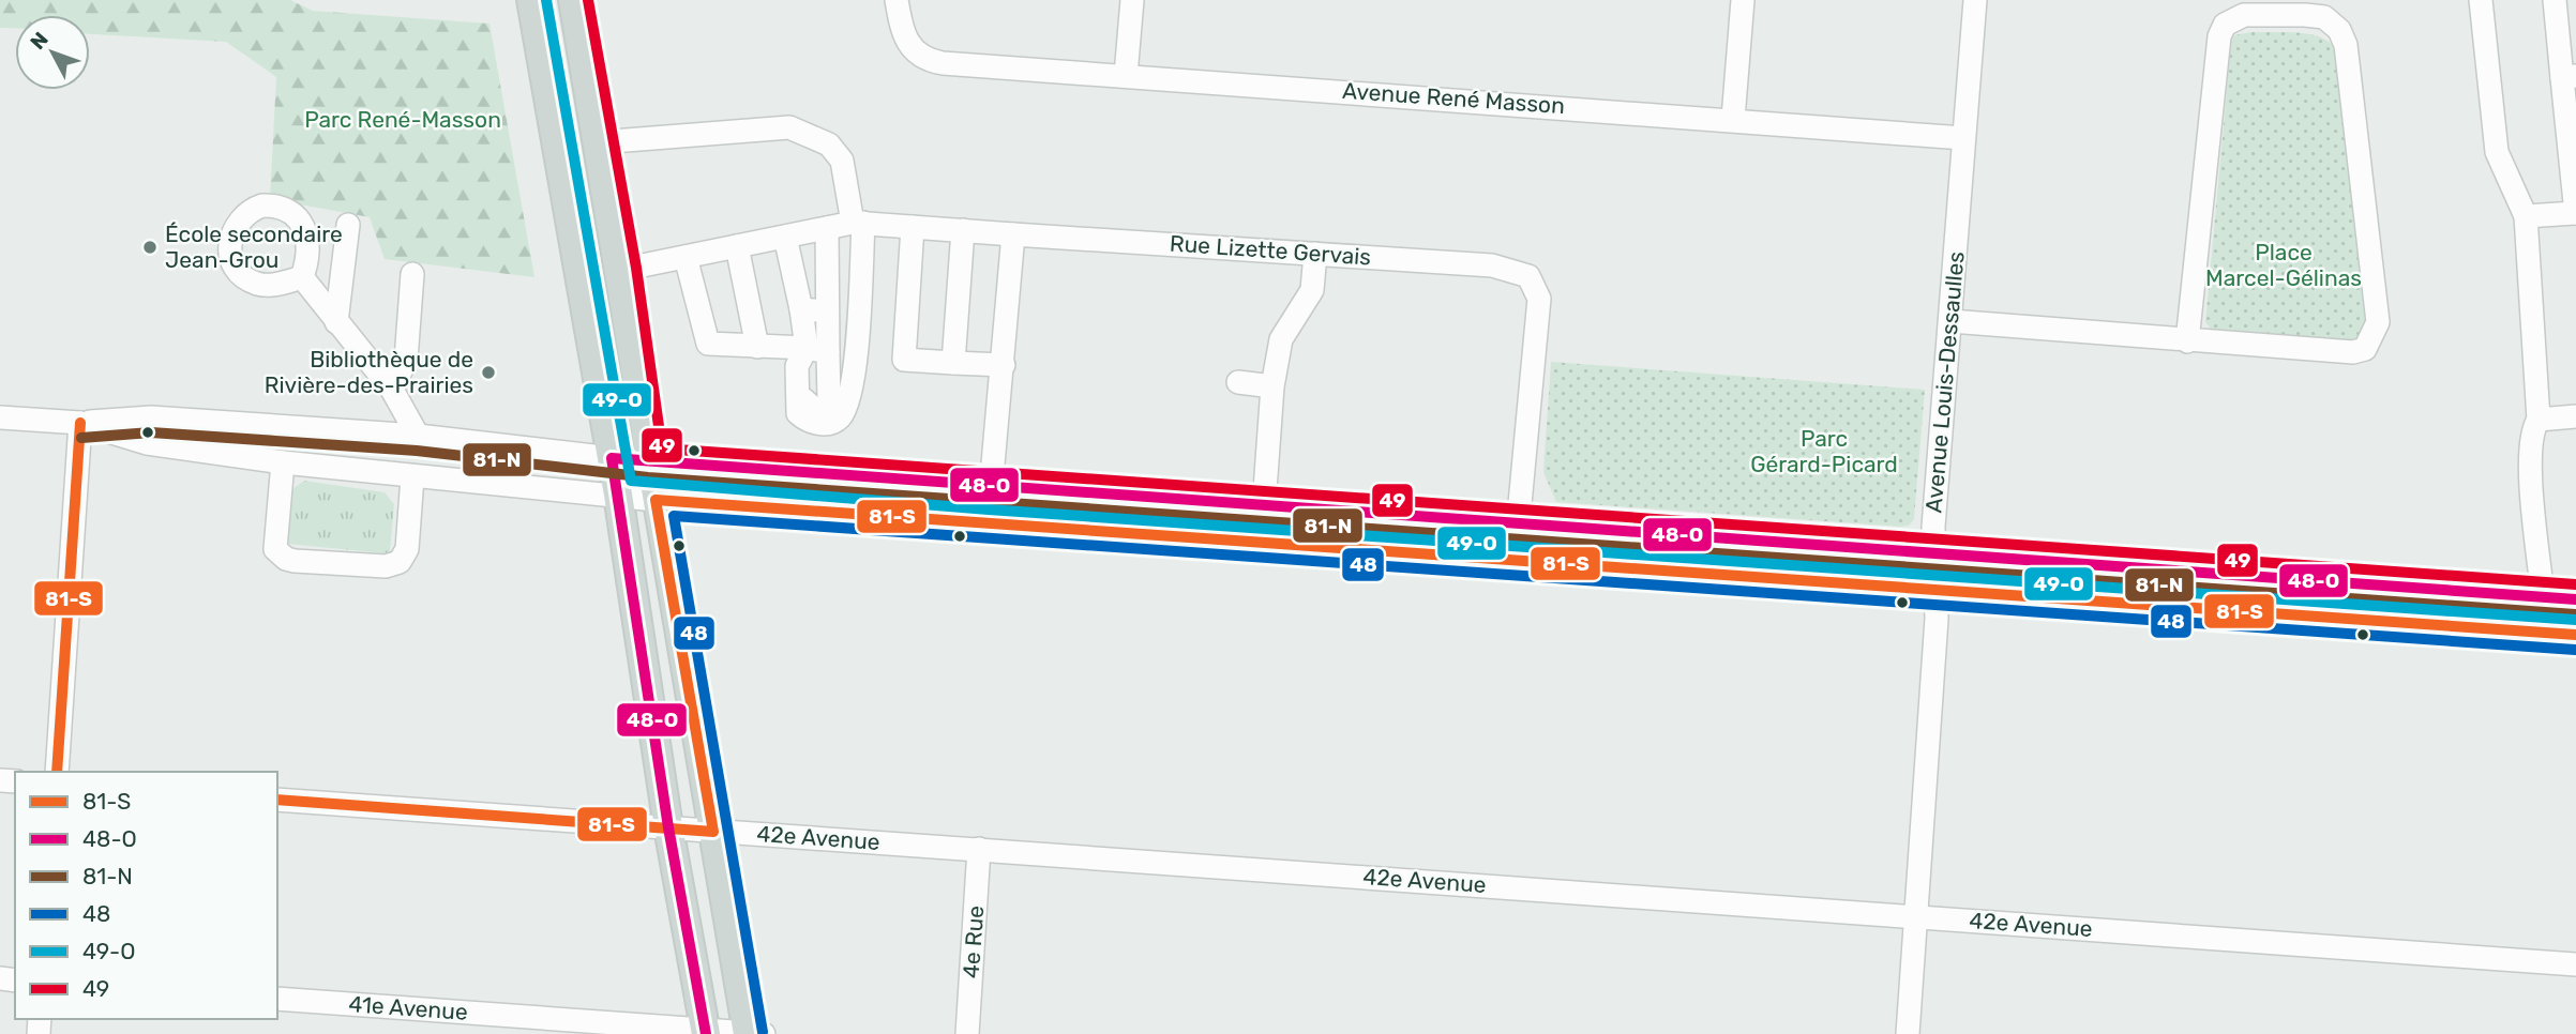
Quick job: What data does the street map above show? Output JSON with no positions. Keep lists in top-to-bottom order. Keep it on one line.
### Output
{"streets":{"street":["Avenue René Masson","Rue Lizette Gervais","Avenue Louis-Dessaulles","42e Avenue","4e Rue","41e Avenue"]},"crossings":[["Avenue René Masson","Avenue Louis-Dessaulles"],["Avenue Louis-Dessaulles","42e Avenue"],["42e Avenue","4e Rue"]],"parks":["Parc René-Masson","Place Marcel-Gélinas","Parc Gérard-Picard"],"places":["École secondaire Jean-Grou","Bibliothèque de Rivière-des-Prairies"],"lines":["transit line 49-O","transit line 49","transit line 81-S","transit line 81-N","transit line 48-O","transit line 48"],"legend":["81-S","48-O","81-N","48","49-O","49"],"north":"top left"}
